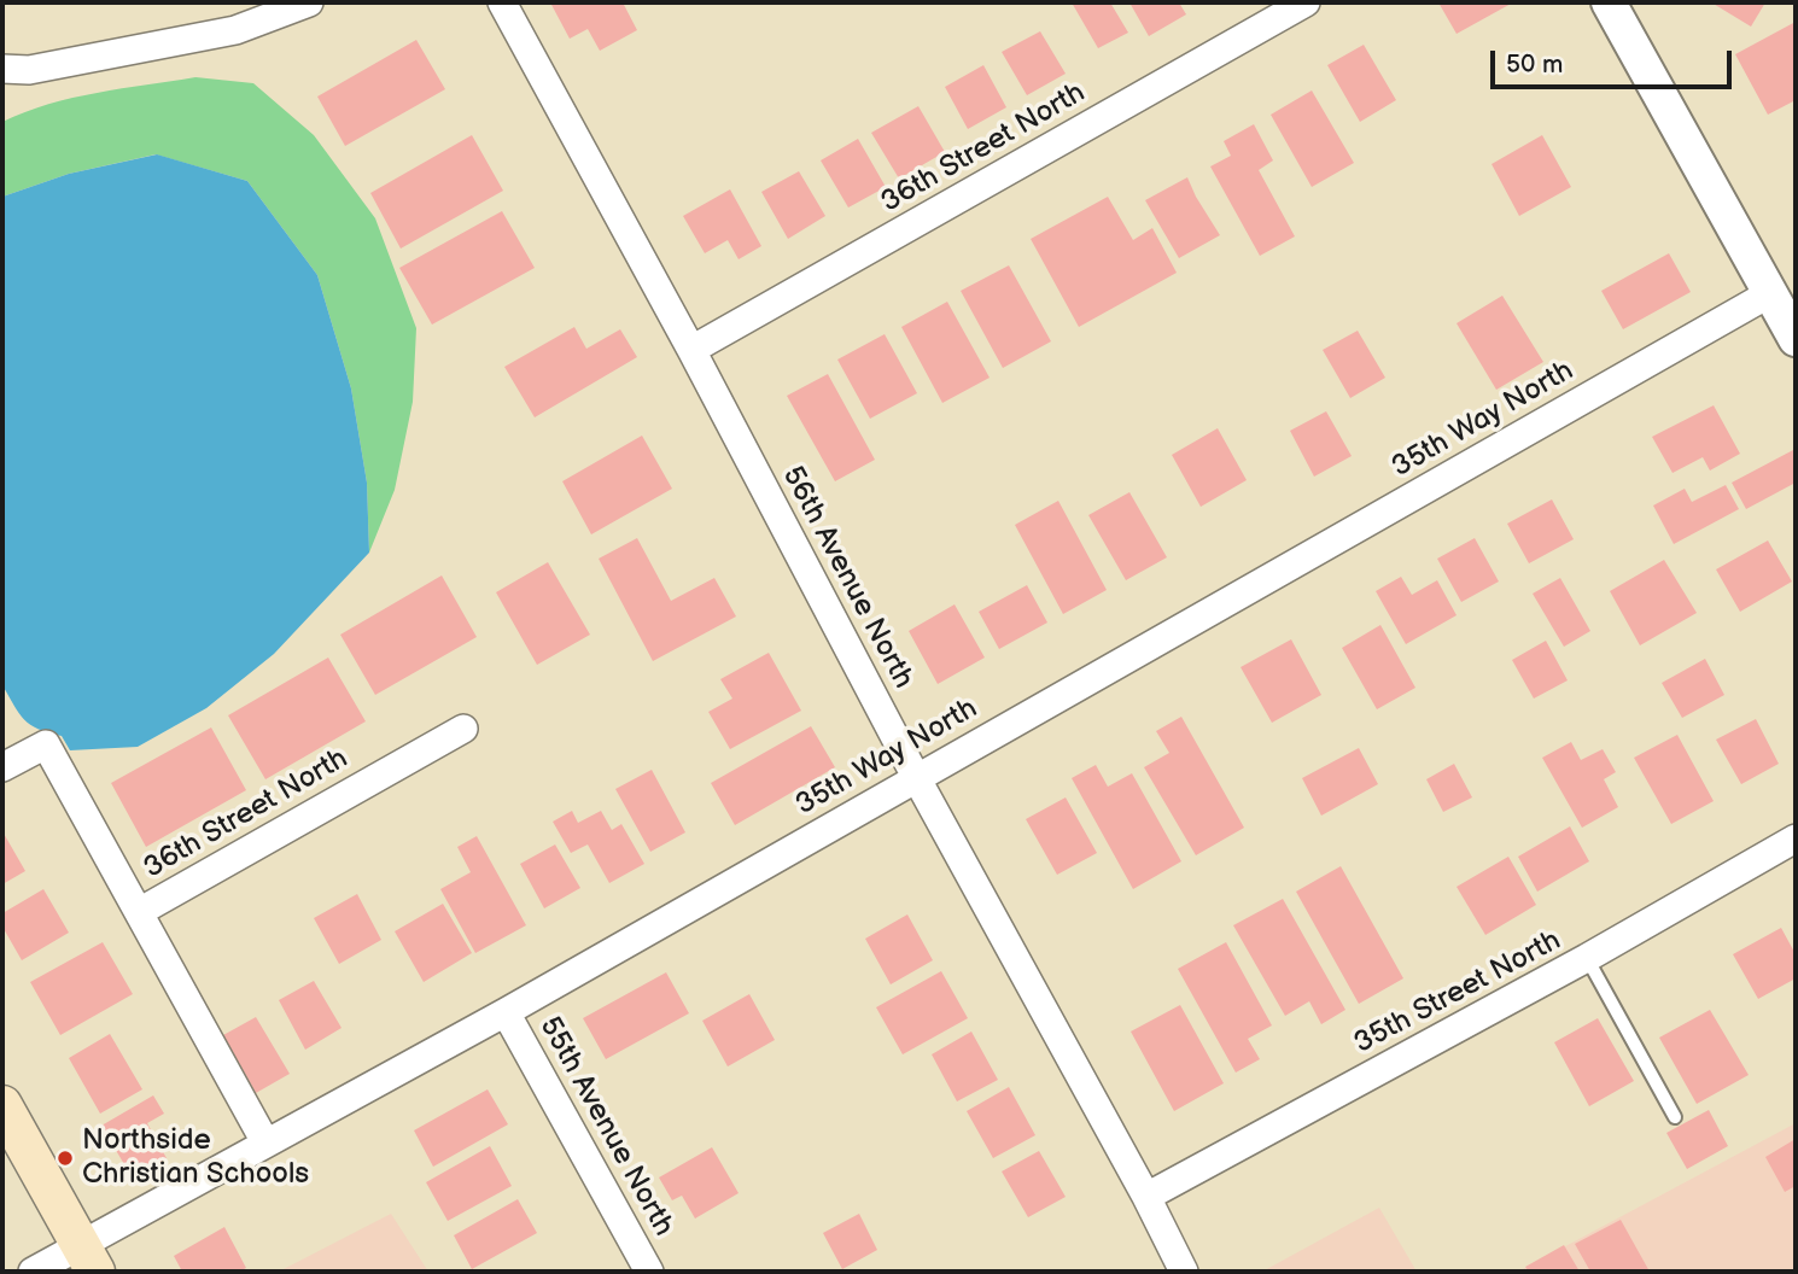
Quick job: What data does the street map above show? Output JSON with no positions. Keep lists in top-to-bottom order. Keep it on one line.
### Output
{"streets":{"street":["36th Street North","35th Way North","56th Avenue North","35th Street North","55th Avenue North"]},"crossings":[["36th Street North","56th Avenue North"],["35th Way North","56th Avenue North"],["35th Way North","55th Avenue North"],["56th Avenue North","35th Street North"]],"places":["Northside Christian Schools"],"scale_bar":"50 m"}
